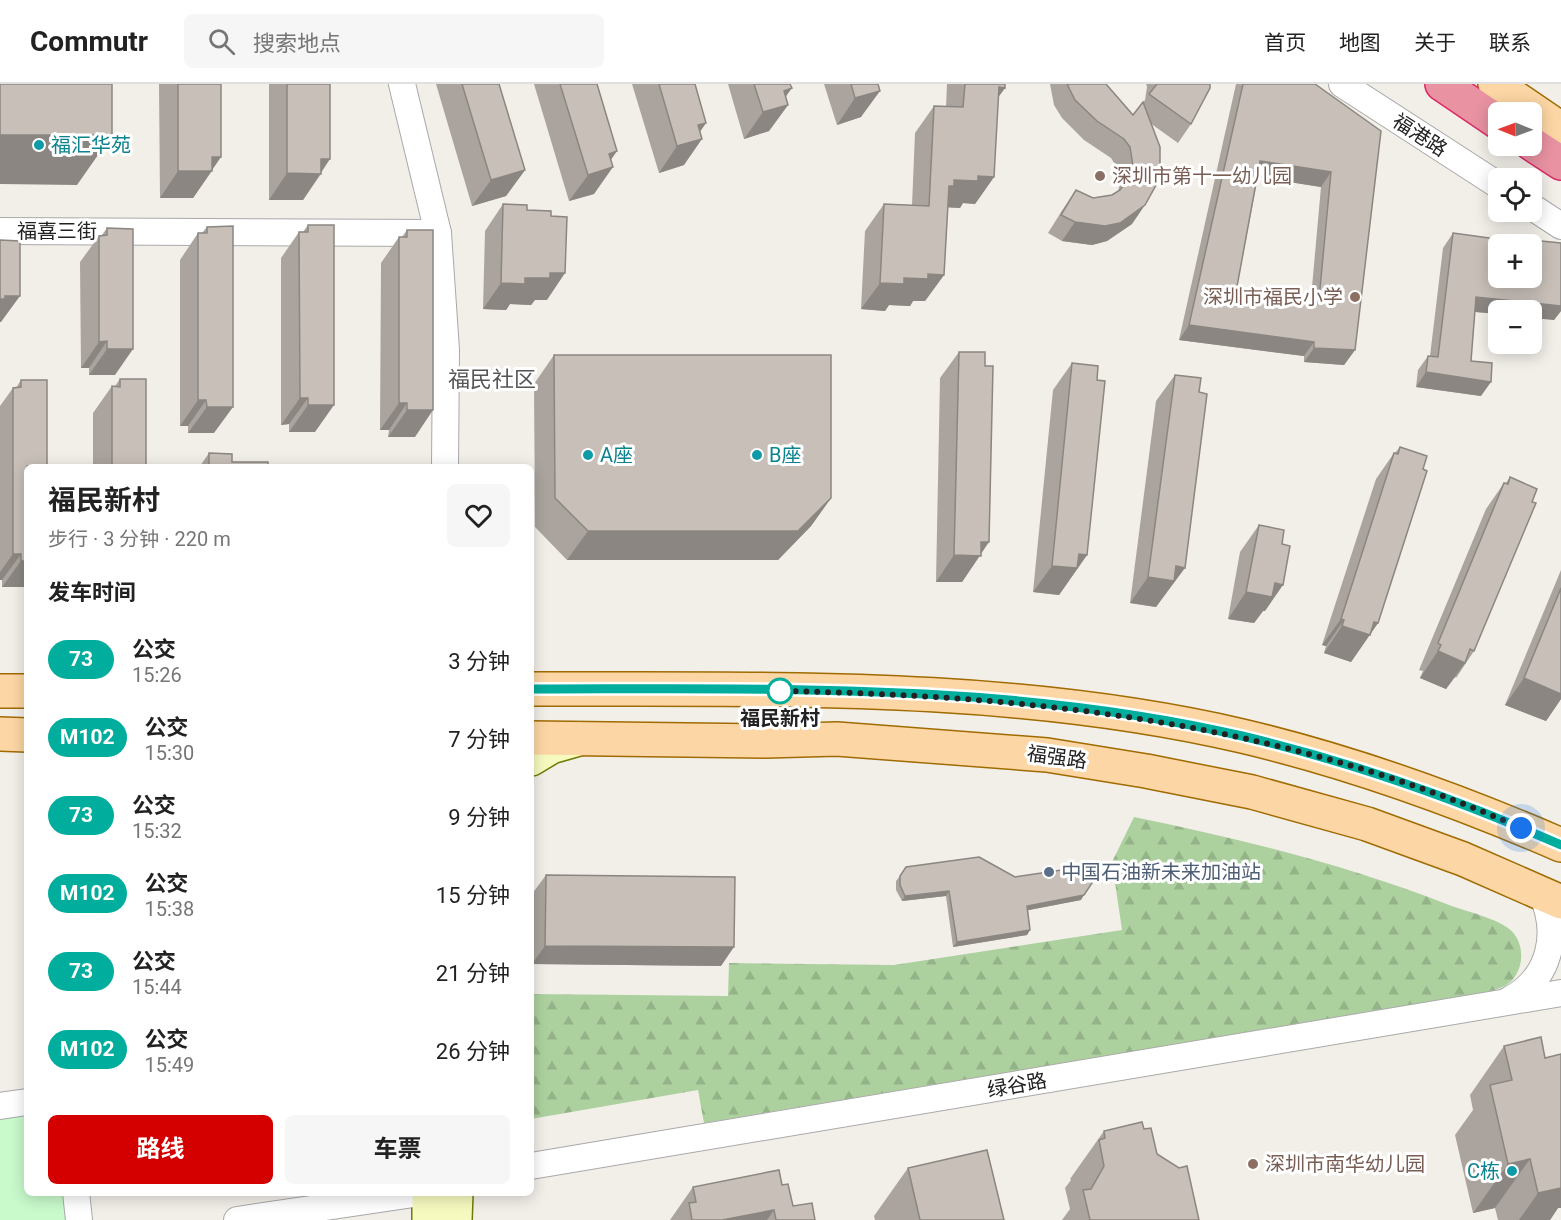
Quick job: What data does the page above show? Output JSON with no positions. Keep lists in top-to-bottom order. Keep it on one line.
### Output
{"streets":{"main road":["福强路"],"street":["福港路","福喜三街","绿谷路"]},"crossings":[["福强路","绿谷路"]],"districts":["福民社区"],"places":["福汇华苑","深圳市第十一幼儿园","深圳市福民小学","A座","B座","福民新村","中国石油新未来加油站","深圳市南华幼儿园","C栋"],"lines":["bus line 73"],"north":"left","page":{"header":"Commutr","search":"搜索地点","nav":["首页","地图","关于","联系"],"map_buttons":["+","−"],"heading":[["福民新村","步行 · 3 分钟 · 220 m"],"发车时间"],"list":[{"mark":"73","name":"公交","note":"15:26","value":"3 分钟"},{"mark":"M102","name":"公交","note":"15:30","value":"7 分钟"},{"mark":"73","name":"公交","note":"15:32","value":"9 分钟"},{"mark":"M102","name":"公交","note":"15:38","value":"15 分钟"},{"mark":"73","name":"公交","note":"15:44","value":"21 分钟"},{"mark":"M102","name":"公交","note":"15:49","value":"26 分钟"}],"buttons":["路线","车票"]}}
